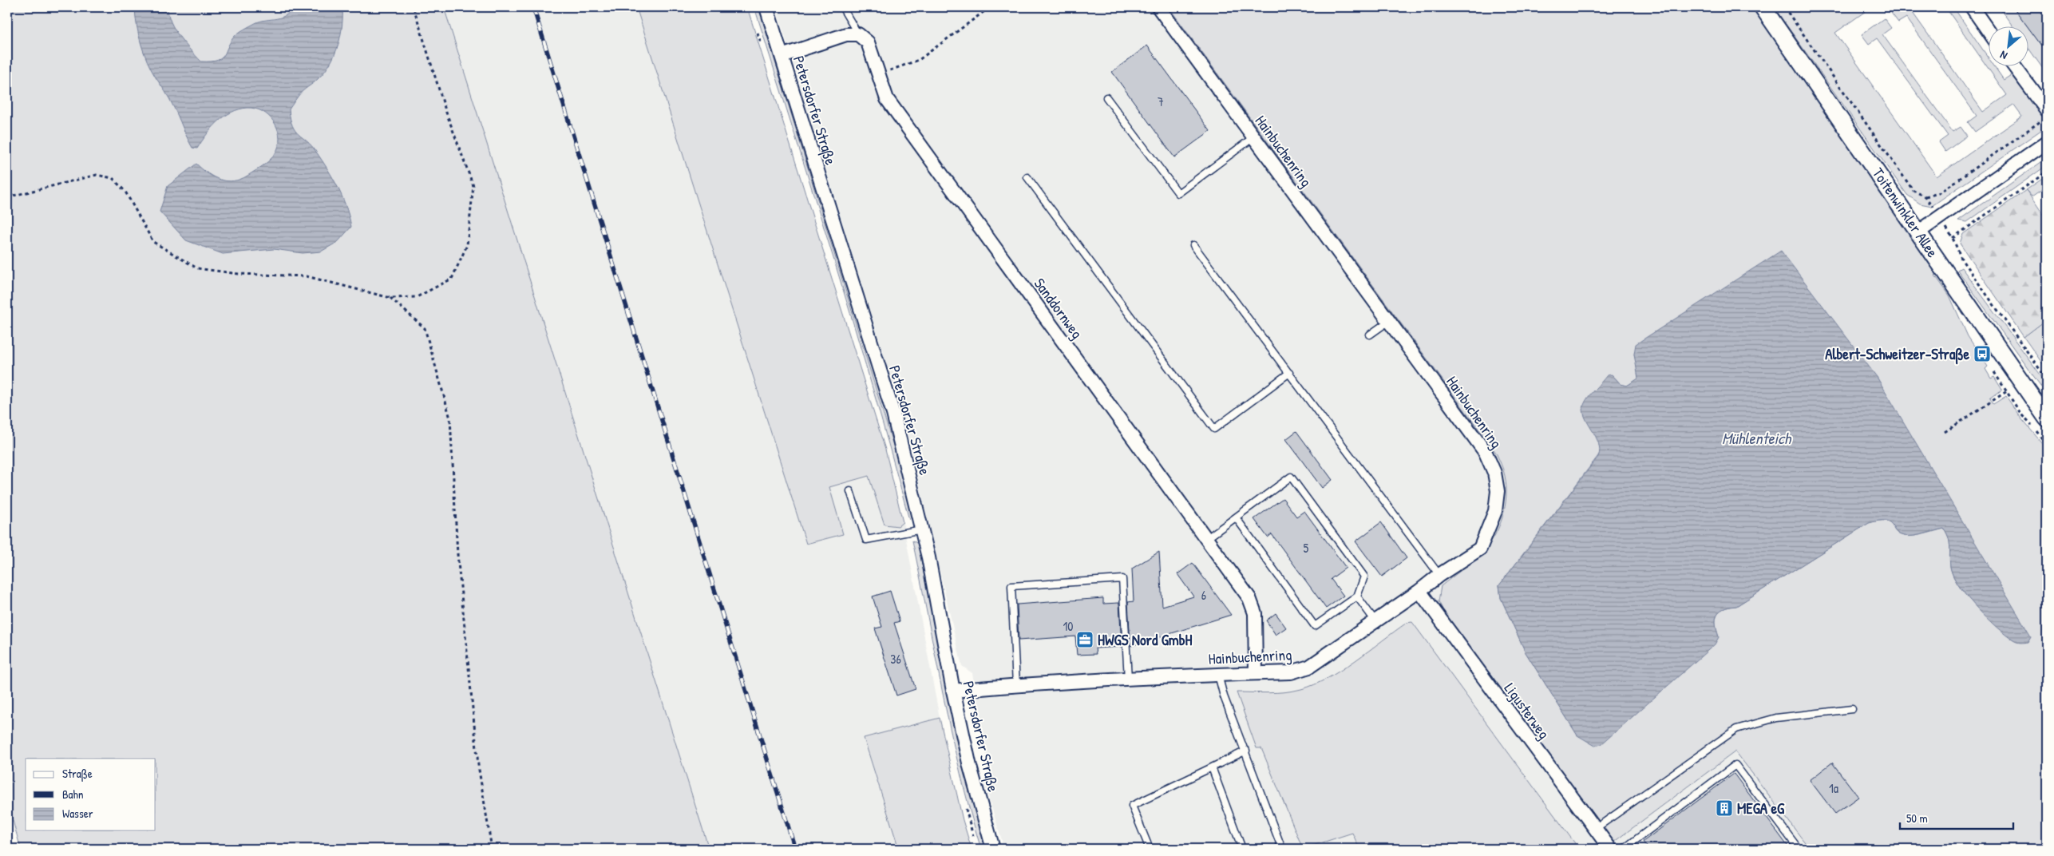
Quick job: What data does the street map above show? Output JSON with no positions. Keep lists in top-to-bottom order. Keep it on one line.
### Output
{"streets":{"street":["Petersdorfer Straße","Hainbuchenring","Toitenwinkler Allee","Sanddornweg","Ligusterweg"]},"crossings":[["Petersdorfer Straße","Hainbuchenring"],["Hainbuchenring","Sanddornweg"],["Hainbuchenring","Ligusterweg"]],"water":["Mühlenteich"],"places":{"bus stop":["Albert-Schweitzer-Straße"],"office":["HWGS Nord GmbH"],"building":["MEGA eG"]},"house_numbers":["7","5","6","10","36","1a"],"legend":["Straße","Bahn","Wasser"],"scale_bar":"50 m","north":"bottom left"}
